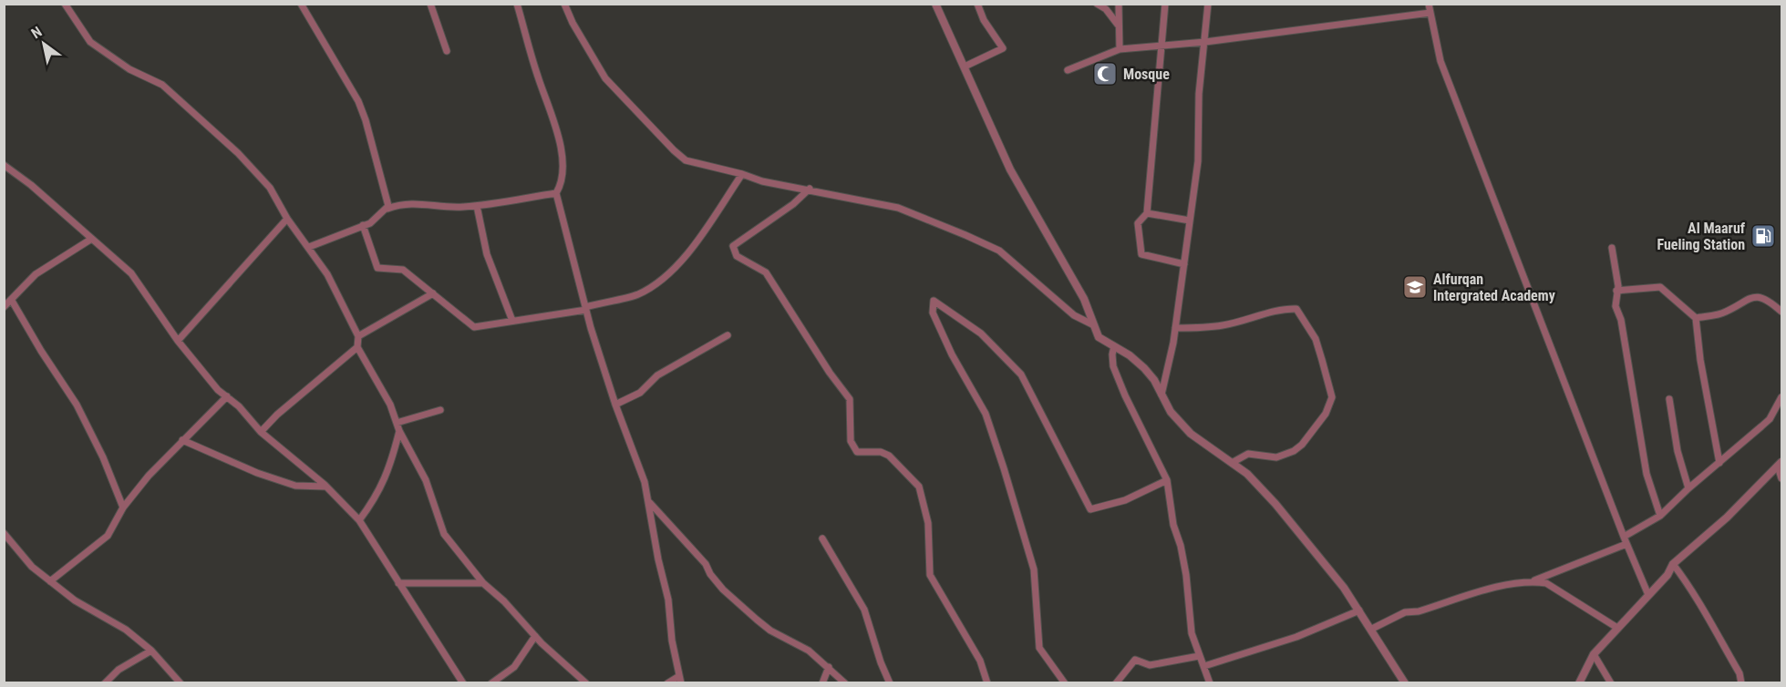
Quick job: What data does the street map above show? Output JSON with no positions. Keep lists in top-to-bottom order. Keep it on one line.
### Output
{"places":{"mosque":["Mosque"],"fuel station":["Al Maaruf Fueling Station"],"school or university":["Alfurqan Intergrated Academy"]},"north":"top left"}
